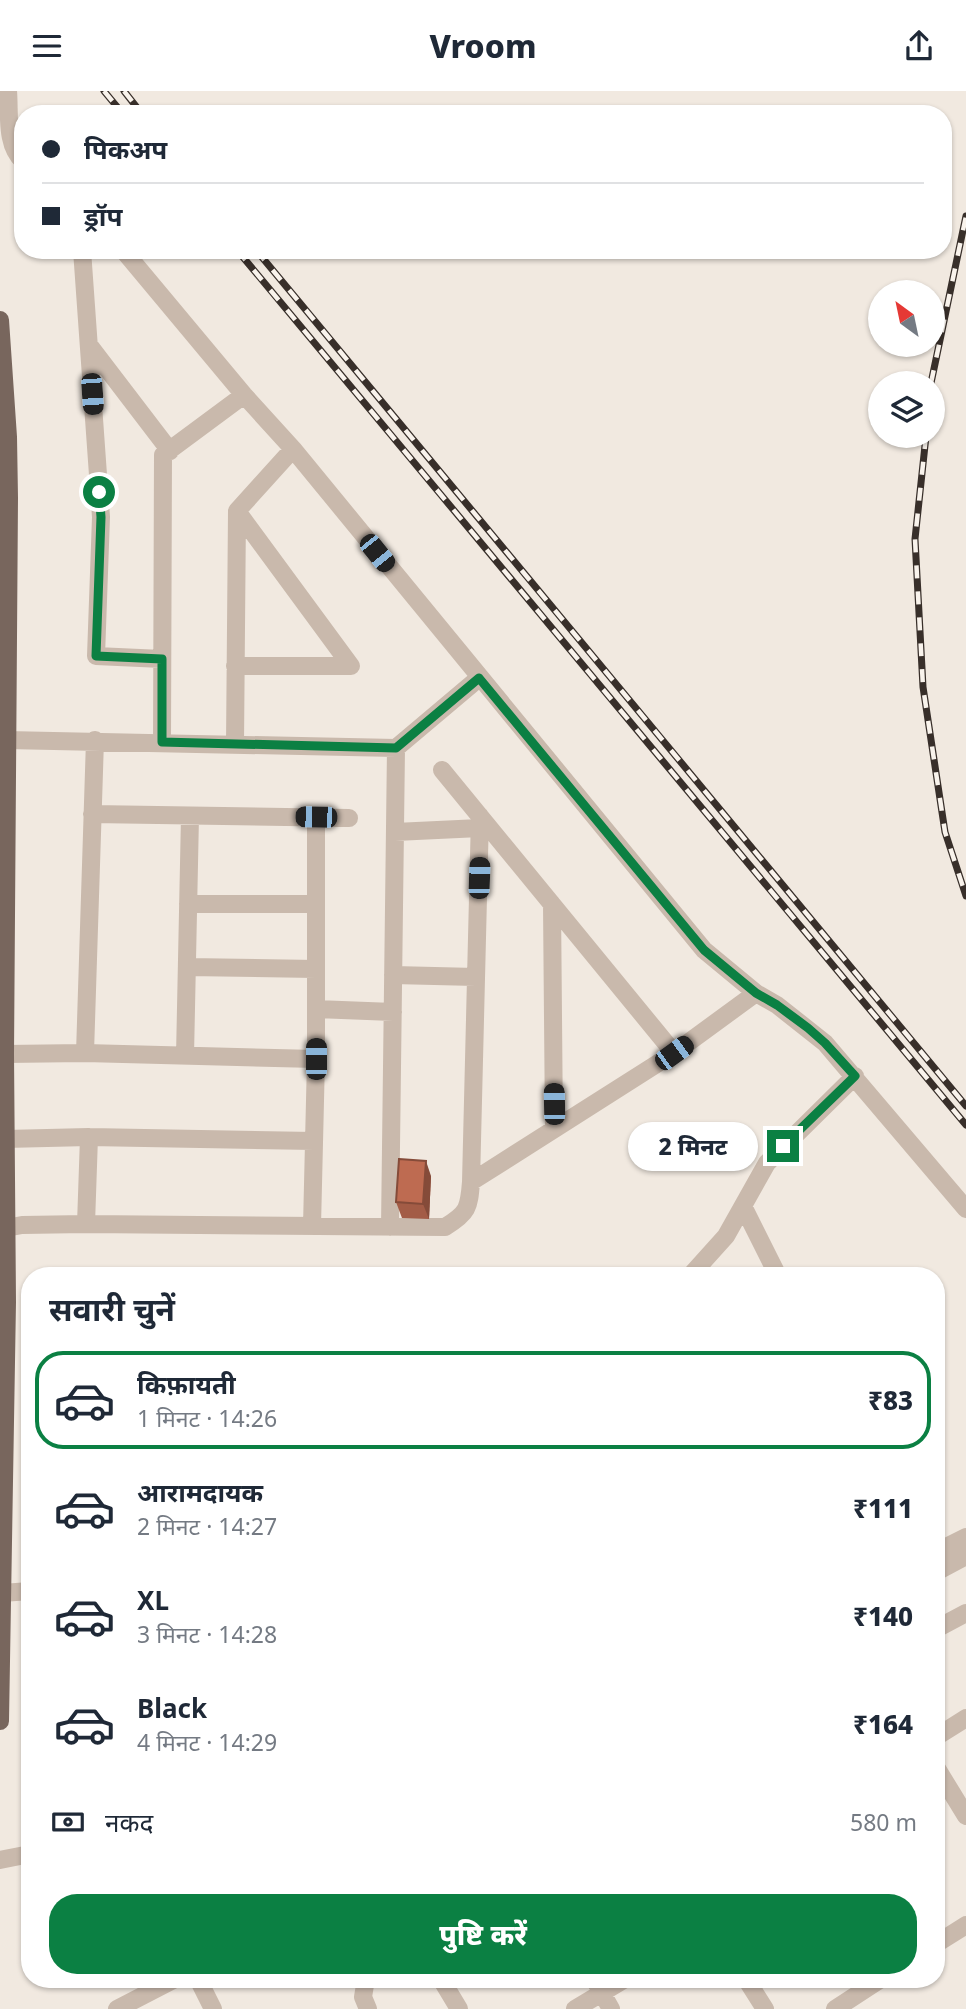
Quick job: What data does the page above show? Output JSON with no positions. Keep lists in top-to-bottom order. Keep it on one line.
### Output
{"north":"top left","page":{"header":"Vroom","banner":["पिकअप","ड्रॉप"],"bubble":"2 मिनट","heading":"सवारी चुनें","list":[{"name":"किफ़ायती","note":"1 मिनट · 14:26","value":"₹83"},{"name":"आरामदायक","note":"2 मिनट · 14:27","value":"₹111"},{"name":"XL","note":"3 मिनट · 14:28","value":"₹140"},{"name":"Black","note":"4 मिनट · 14:29","value":"₹164"}],"pay":["नकद","580 m"],"buttons":"पुष्टि करें"}}
